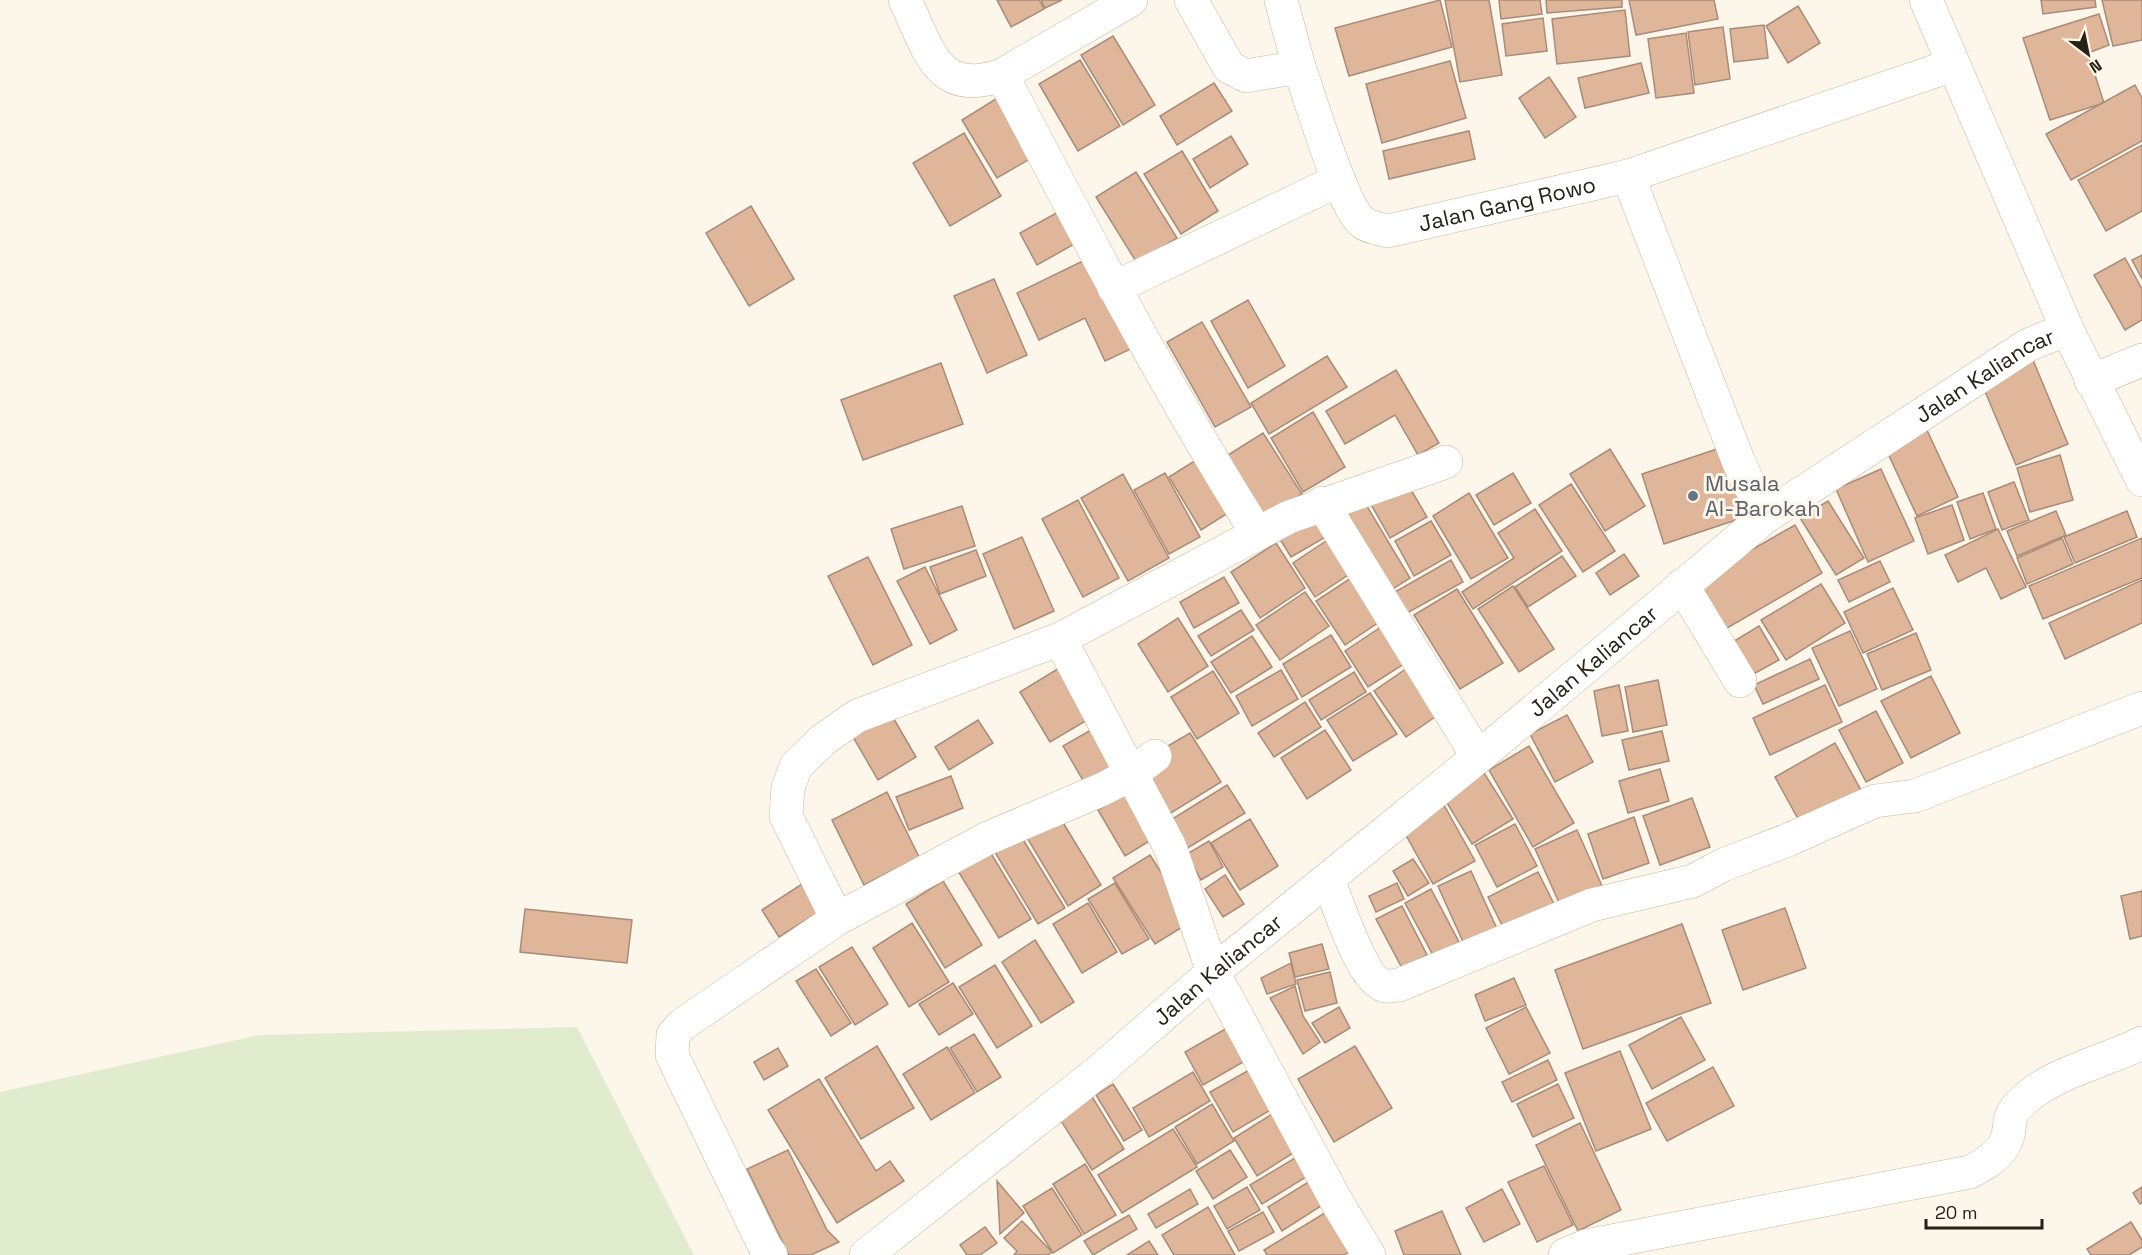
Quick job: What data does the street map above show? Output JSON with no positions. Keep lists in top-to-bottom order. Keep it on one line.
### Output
{"streets":{"street":["Jalan Gang Rowo","Jalan Kaliancar"]},"crossings":[["Jalan Gang Rowo","Jalan Kaliancar"]],"places":["Musala Al-Barokah"],"scale_bar":"20 m","north":"bottom right"}
